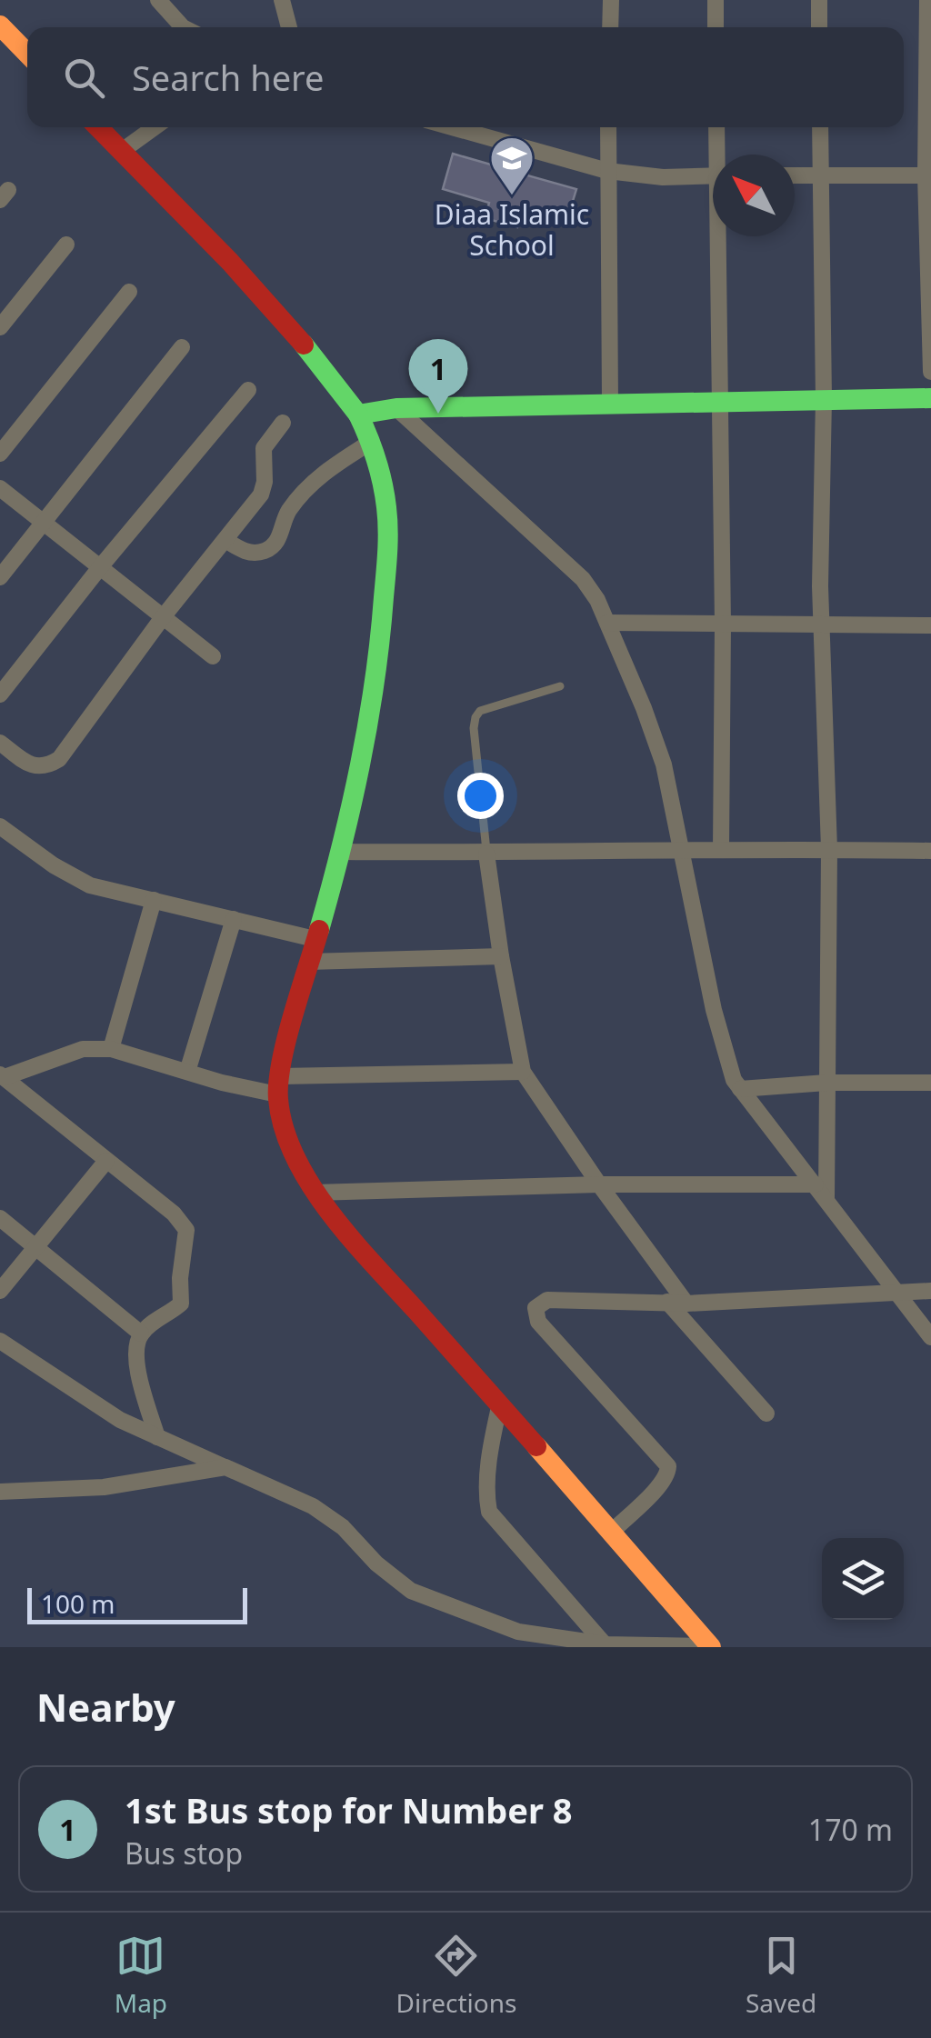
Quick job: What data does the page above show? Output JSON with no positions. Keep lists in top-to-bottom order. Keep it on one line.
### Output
{"places":{"school or university":["Diaa Islamic School"]},"scale_bar":"100 m","north":"top left","page":{"search":"Search here","pins":"1","scale":"100 m","heading":"Nearby","list":[{"mark":"1","name":"1st Bus stop for Number 8","note":"Bus stop","value":"170 m"}],"nav":["Map","Directions","Saved"]}}
